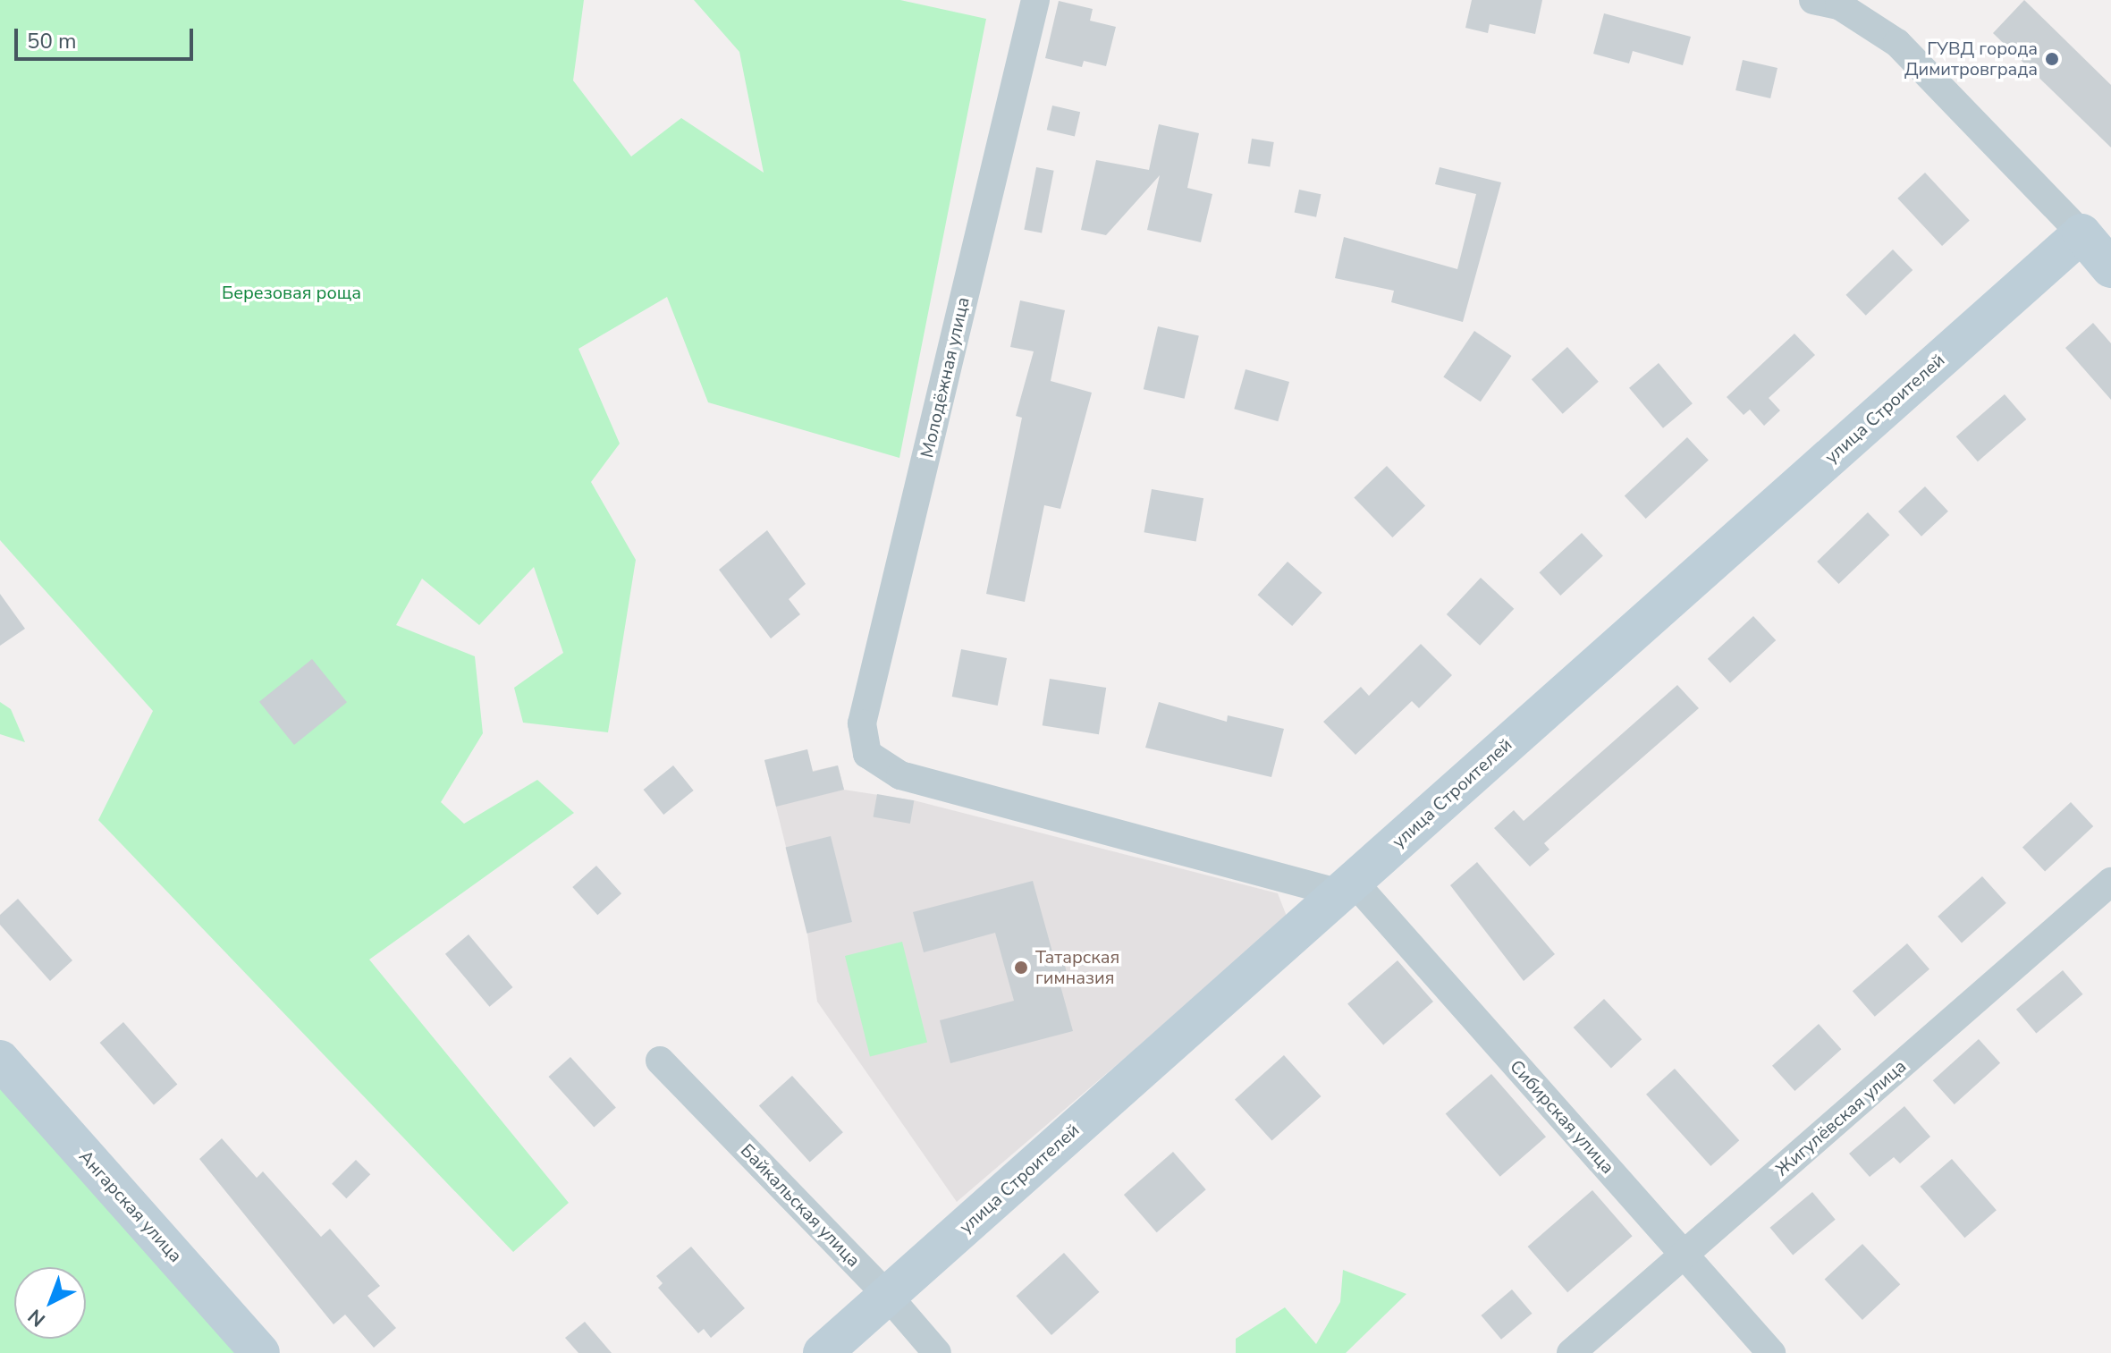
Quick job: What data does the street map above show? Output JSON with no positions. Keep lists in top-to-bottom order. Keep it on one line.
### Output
{"streets":{"street":["Молодёжная улица","улица Строителей","Сибирская улица","Жигулёвская улица","Байкальская улица","Ангарская улица"]},"crossings":[["Молодёжная улица","улица Строителей"],["Молодёжная улица","Сибирская улица"],["улица Строителей","Сибирская улица"],["улица Строителей","Байкальская улица"],["Сибирская улица","Жигулёвская улица"]],"parks":["Березовая роща"],"places":["ГУВД города Димитровграда","Татарская гимназия"],"scale_bar":"50 m","north":"bottom left"}
